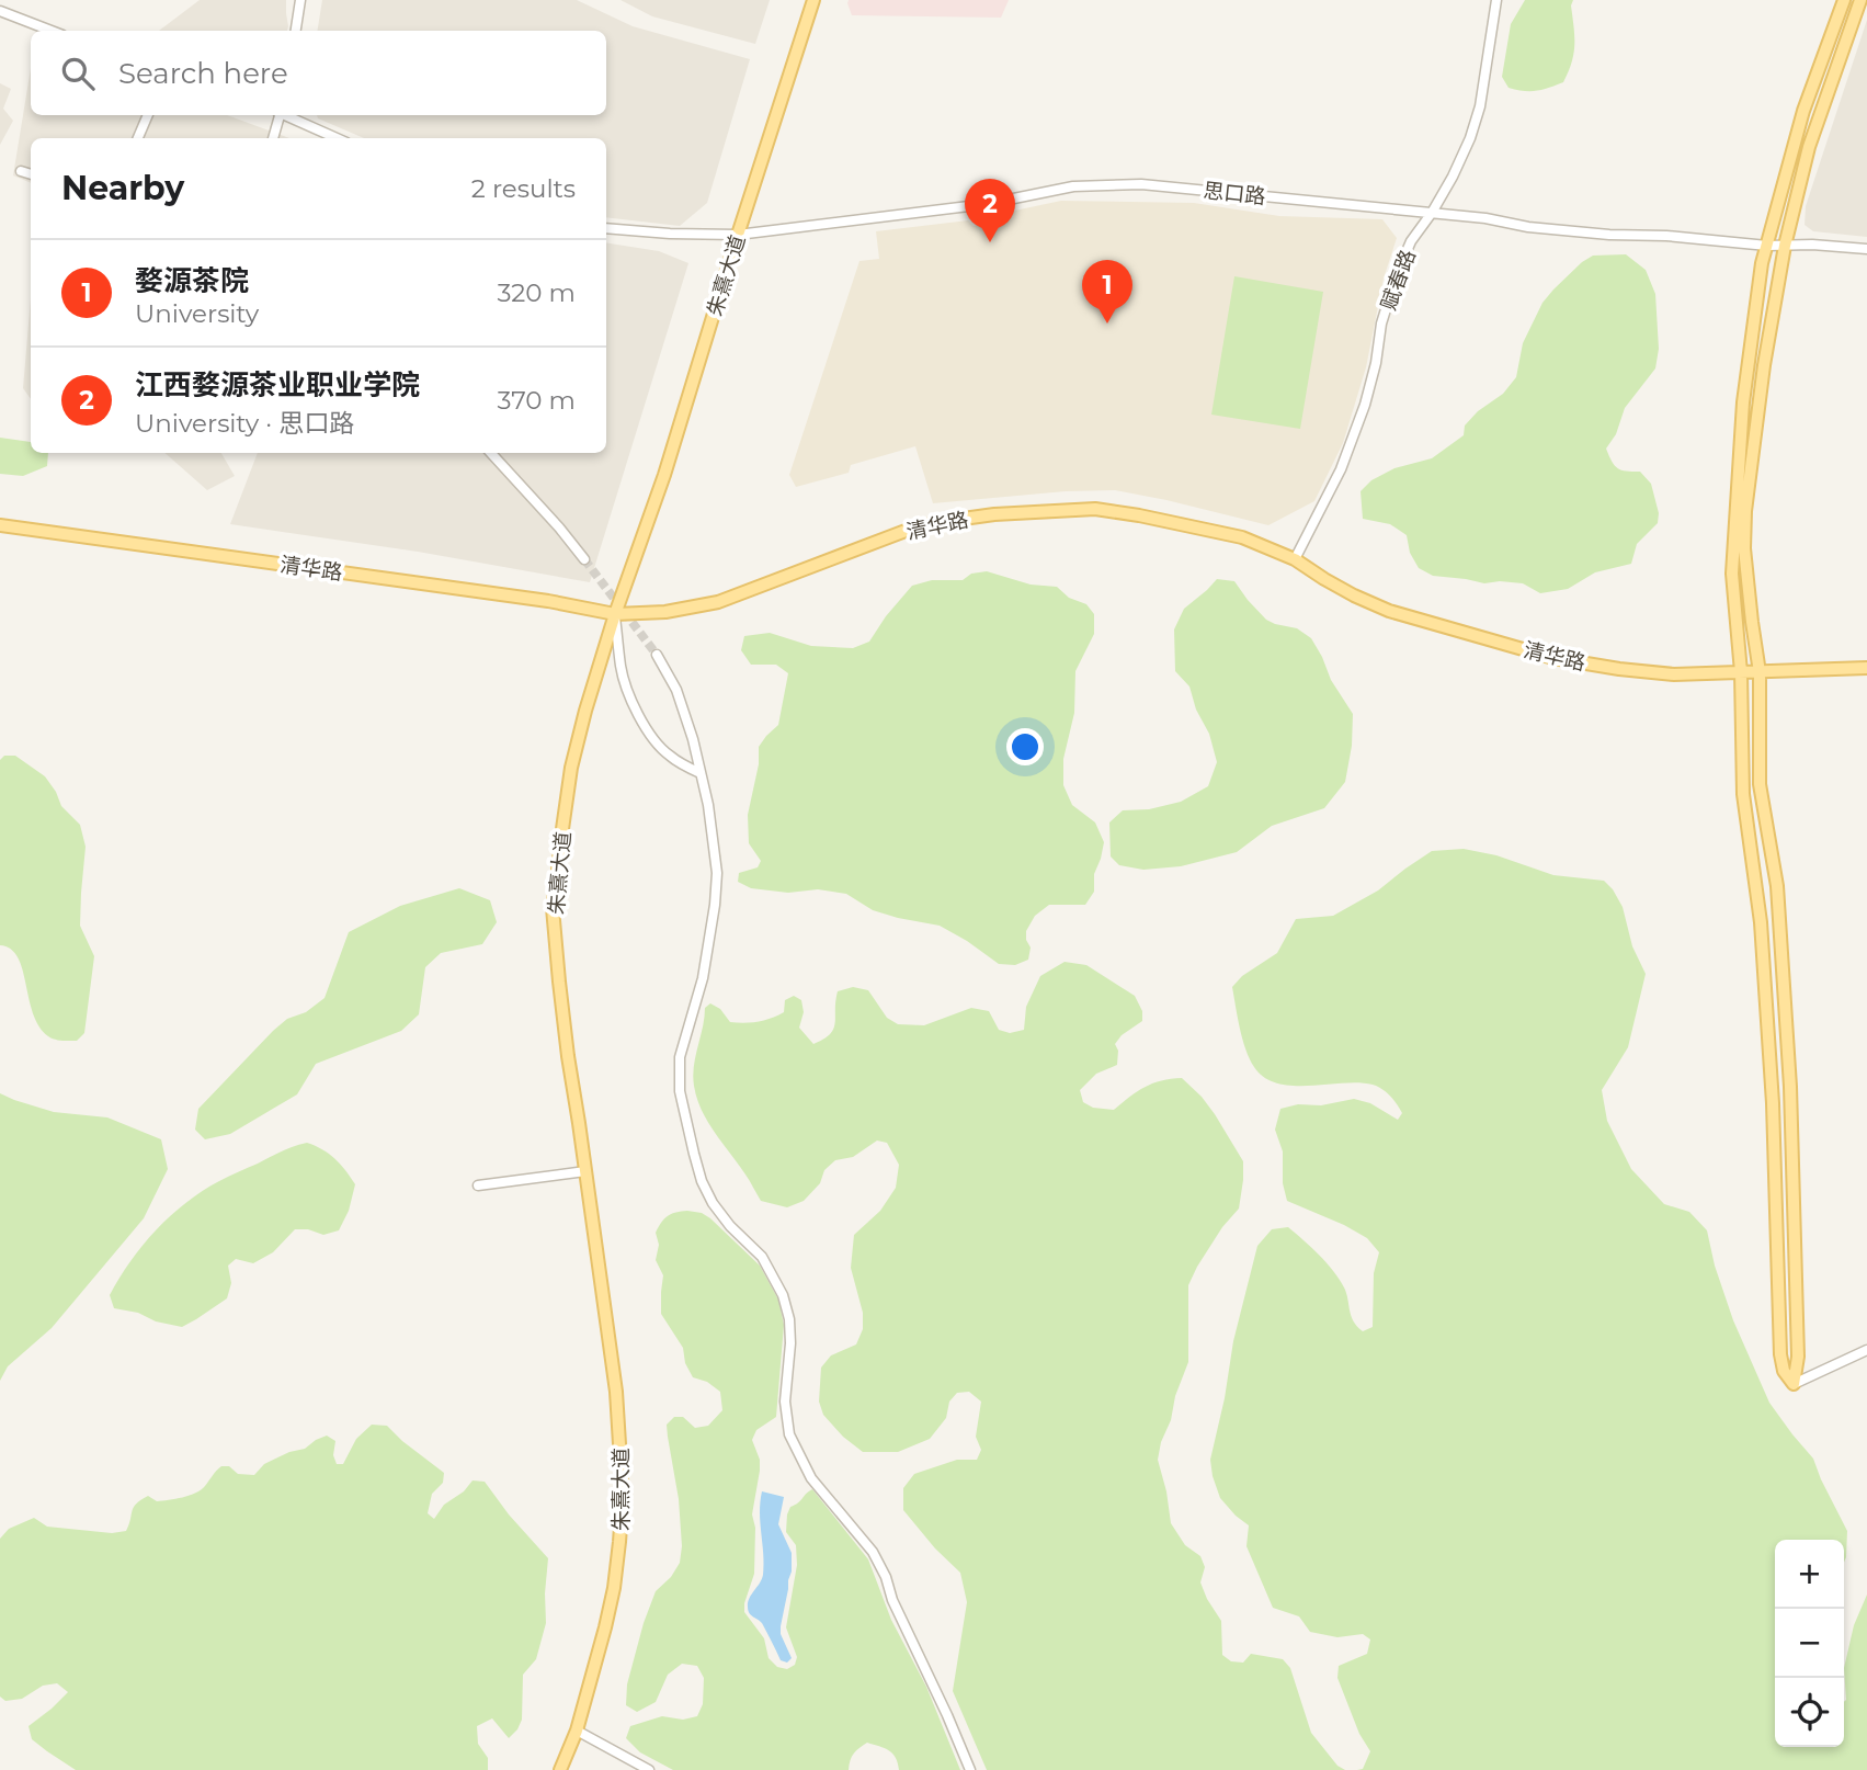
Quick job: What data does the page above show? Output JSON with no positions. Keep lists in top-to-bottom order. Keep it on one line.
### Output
{"streets":{"main road":["朱熹大道","清华路"],"street":["思口路","赋春路"]},"crossings":[["思口路","朱熹大道"],["思口路","赋春路"],["朱熹大道","清华路"],["赋春路","清华路"]],"page":{"search":"Search here","heading":["Nearby","2 results"],"pins":["2","1"],"list":[{"mark":"1","name":"婺源茶院","note":"University","value":"320 m"},{"mark":"2","name":"江西婺源茶业职业学院","note":"University · 思口路","value":"370 m"}],"map_buttons":["+","−"]}}
